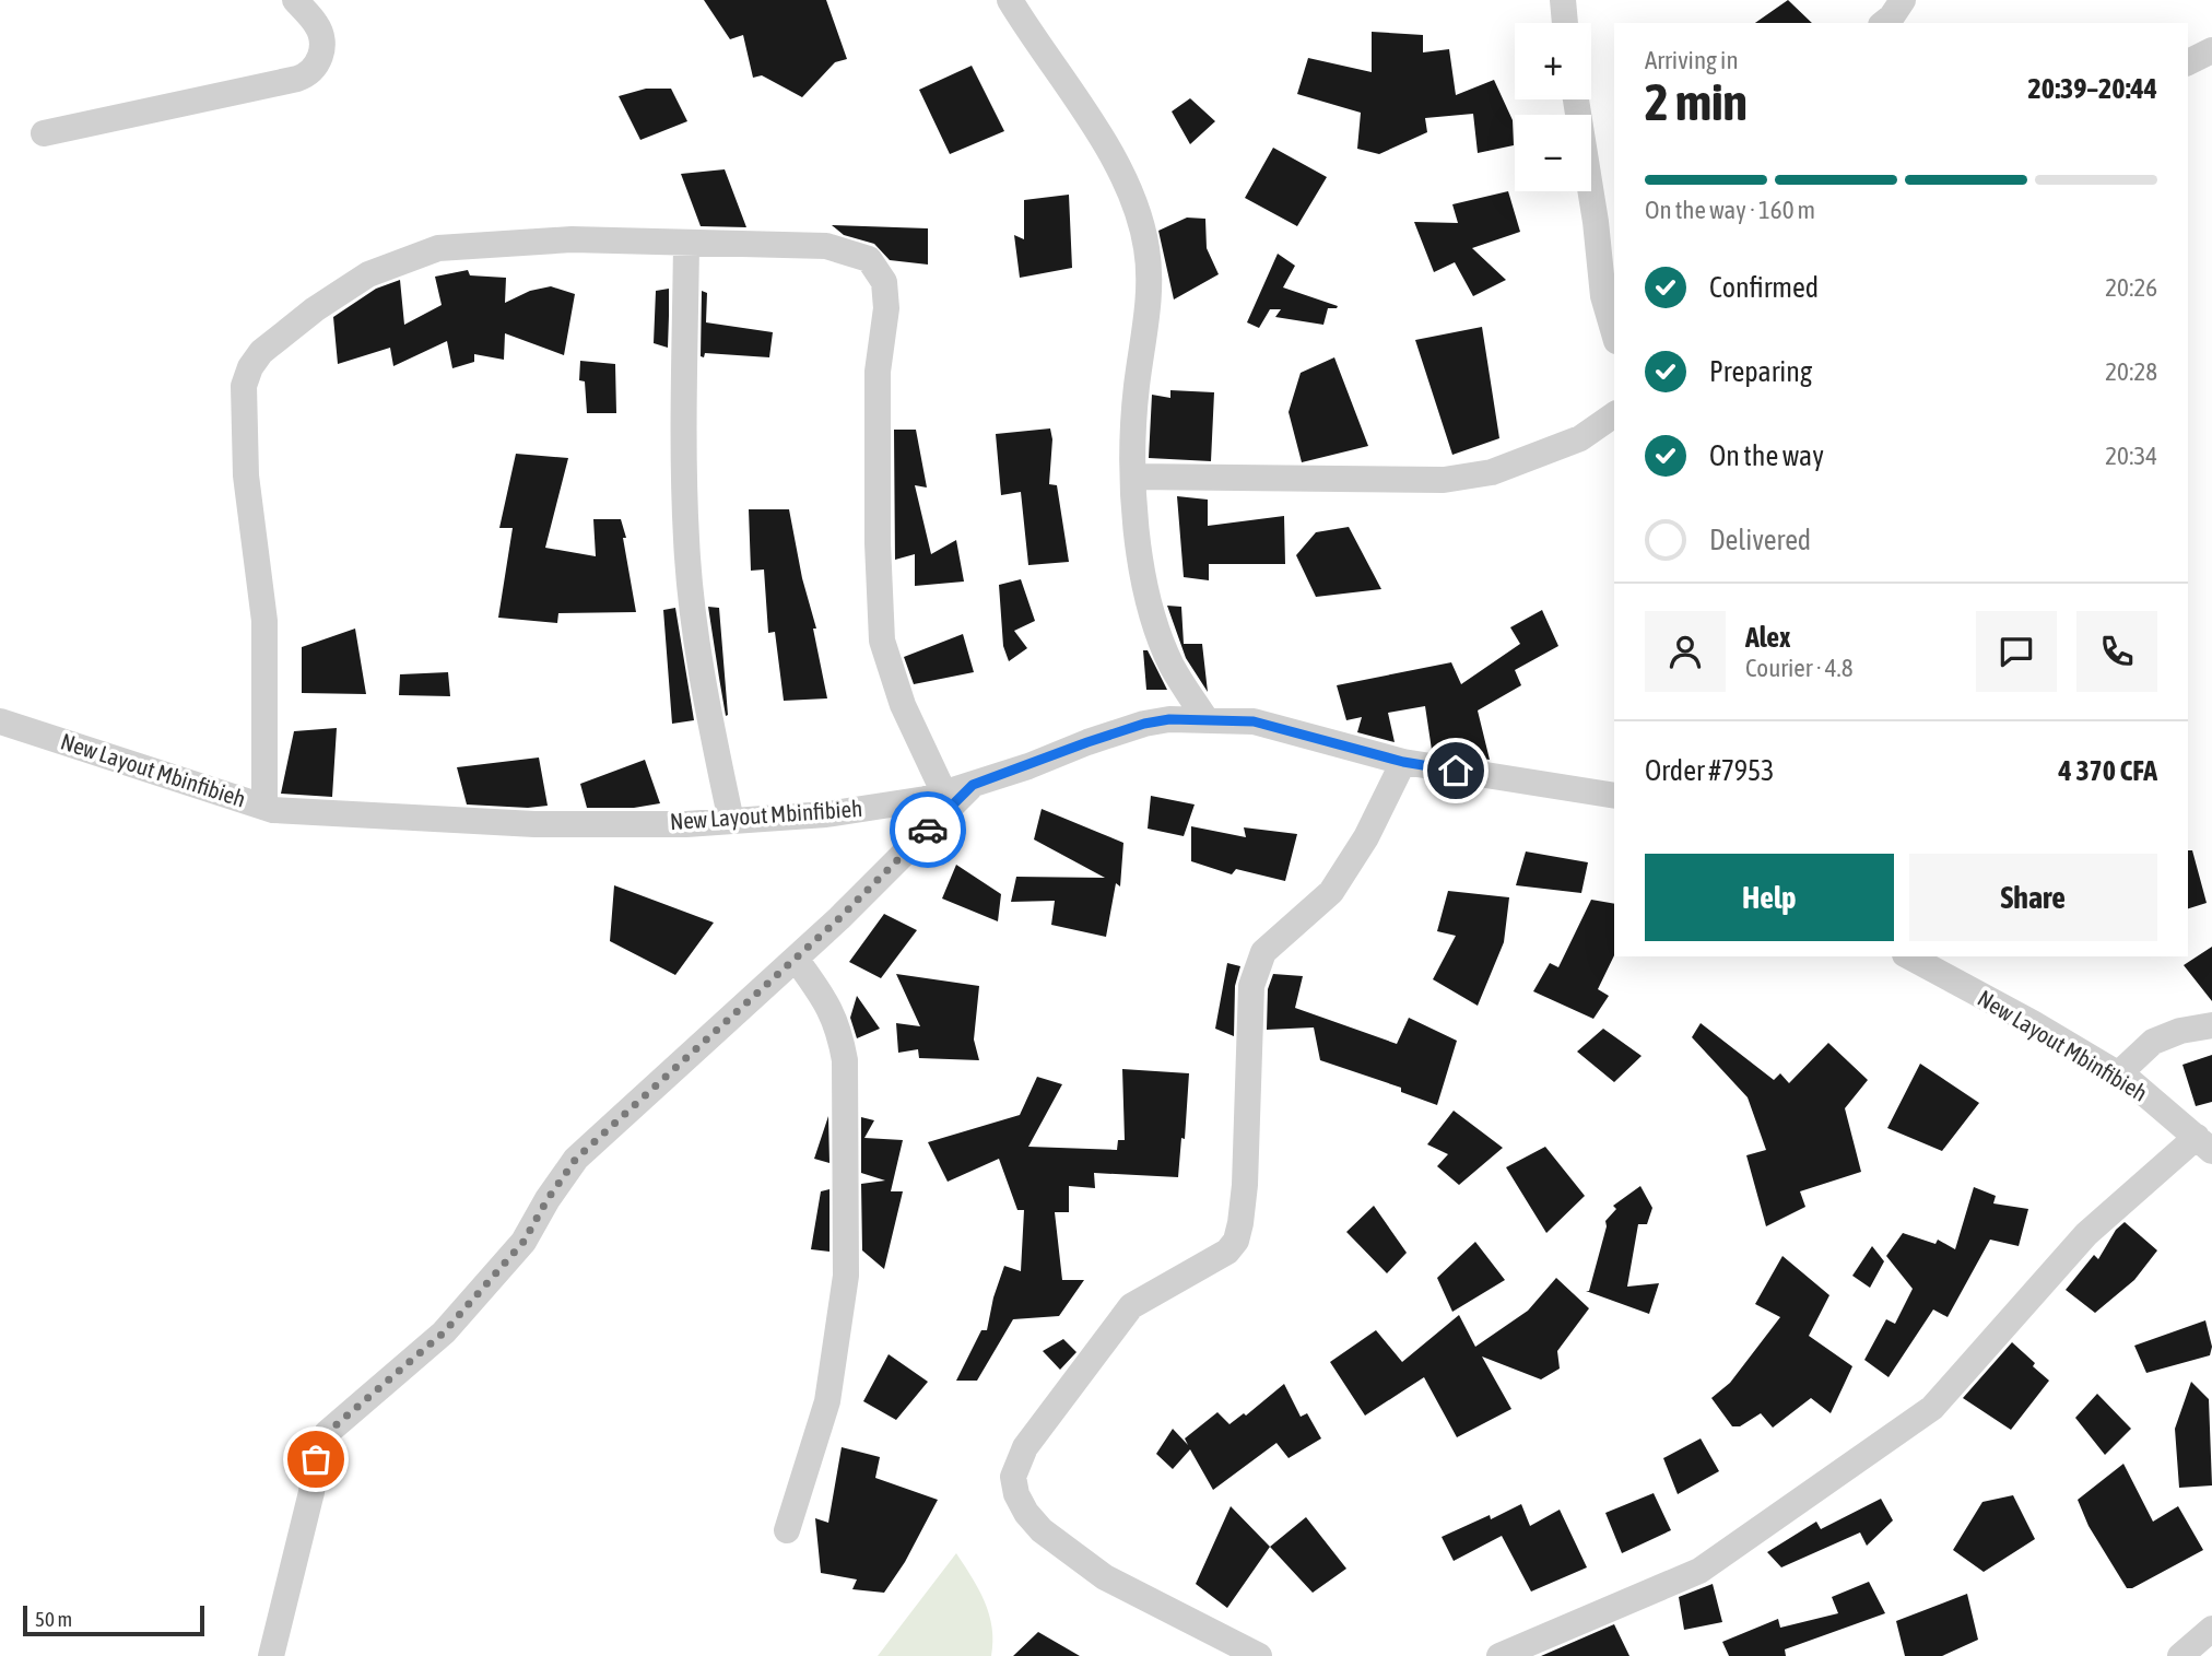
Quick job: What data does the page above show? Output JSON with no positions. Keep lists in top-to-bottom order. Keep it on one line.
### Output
{"streets":{"street":["New Layout Mbinfibieh"]},"scale_bar":"50 m","page":{"map_buttons":["+","−"],"heading":["2 min","Arriving in","20:39–20:44"],"panel":["Alex","Courier · 4.8","Order #7953","4 370 CFA"],"bar":"On the way · 160 m","list":[["Confirmed","20:26"],["Preparing","20:28"],["On the way","20:34"],"Delivered"],"buttons":["Help","Share"],"scale":"50 m"}}
